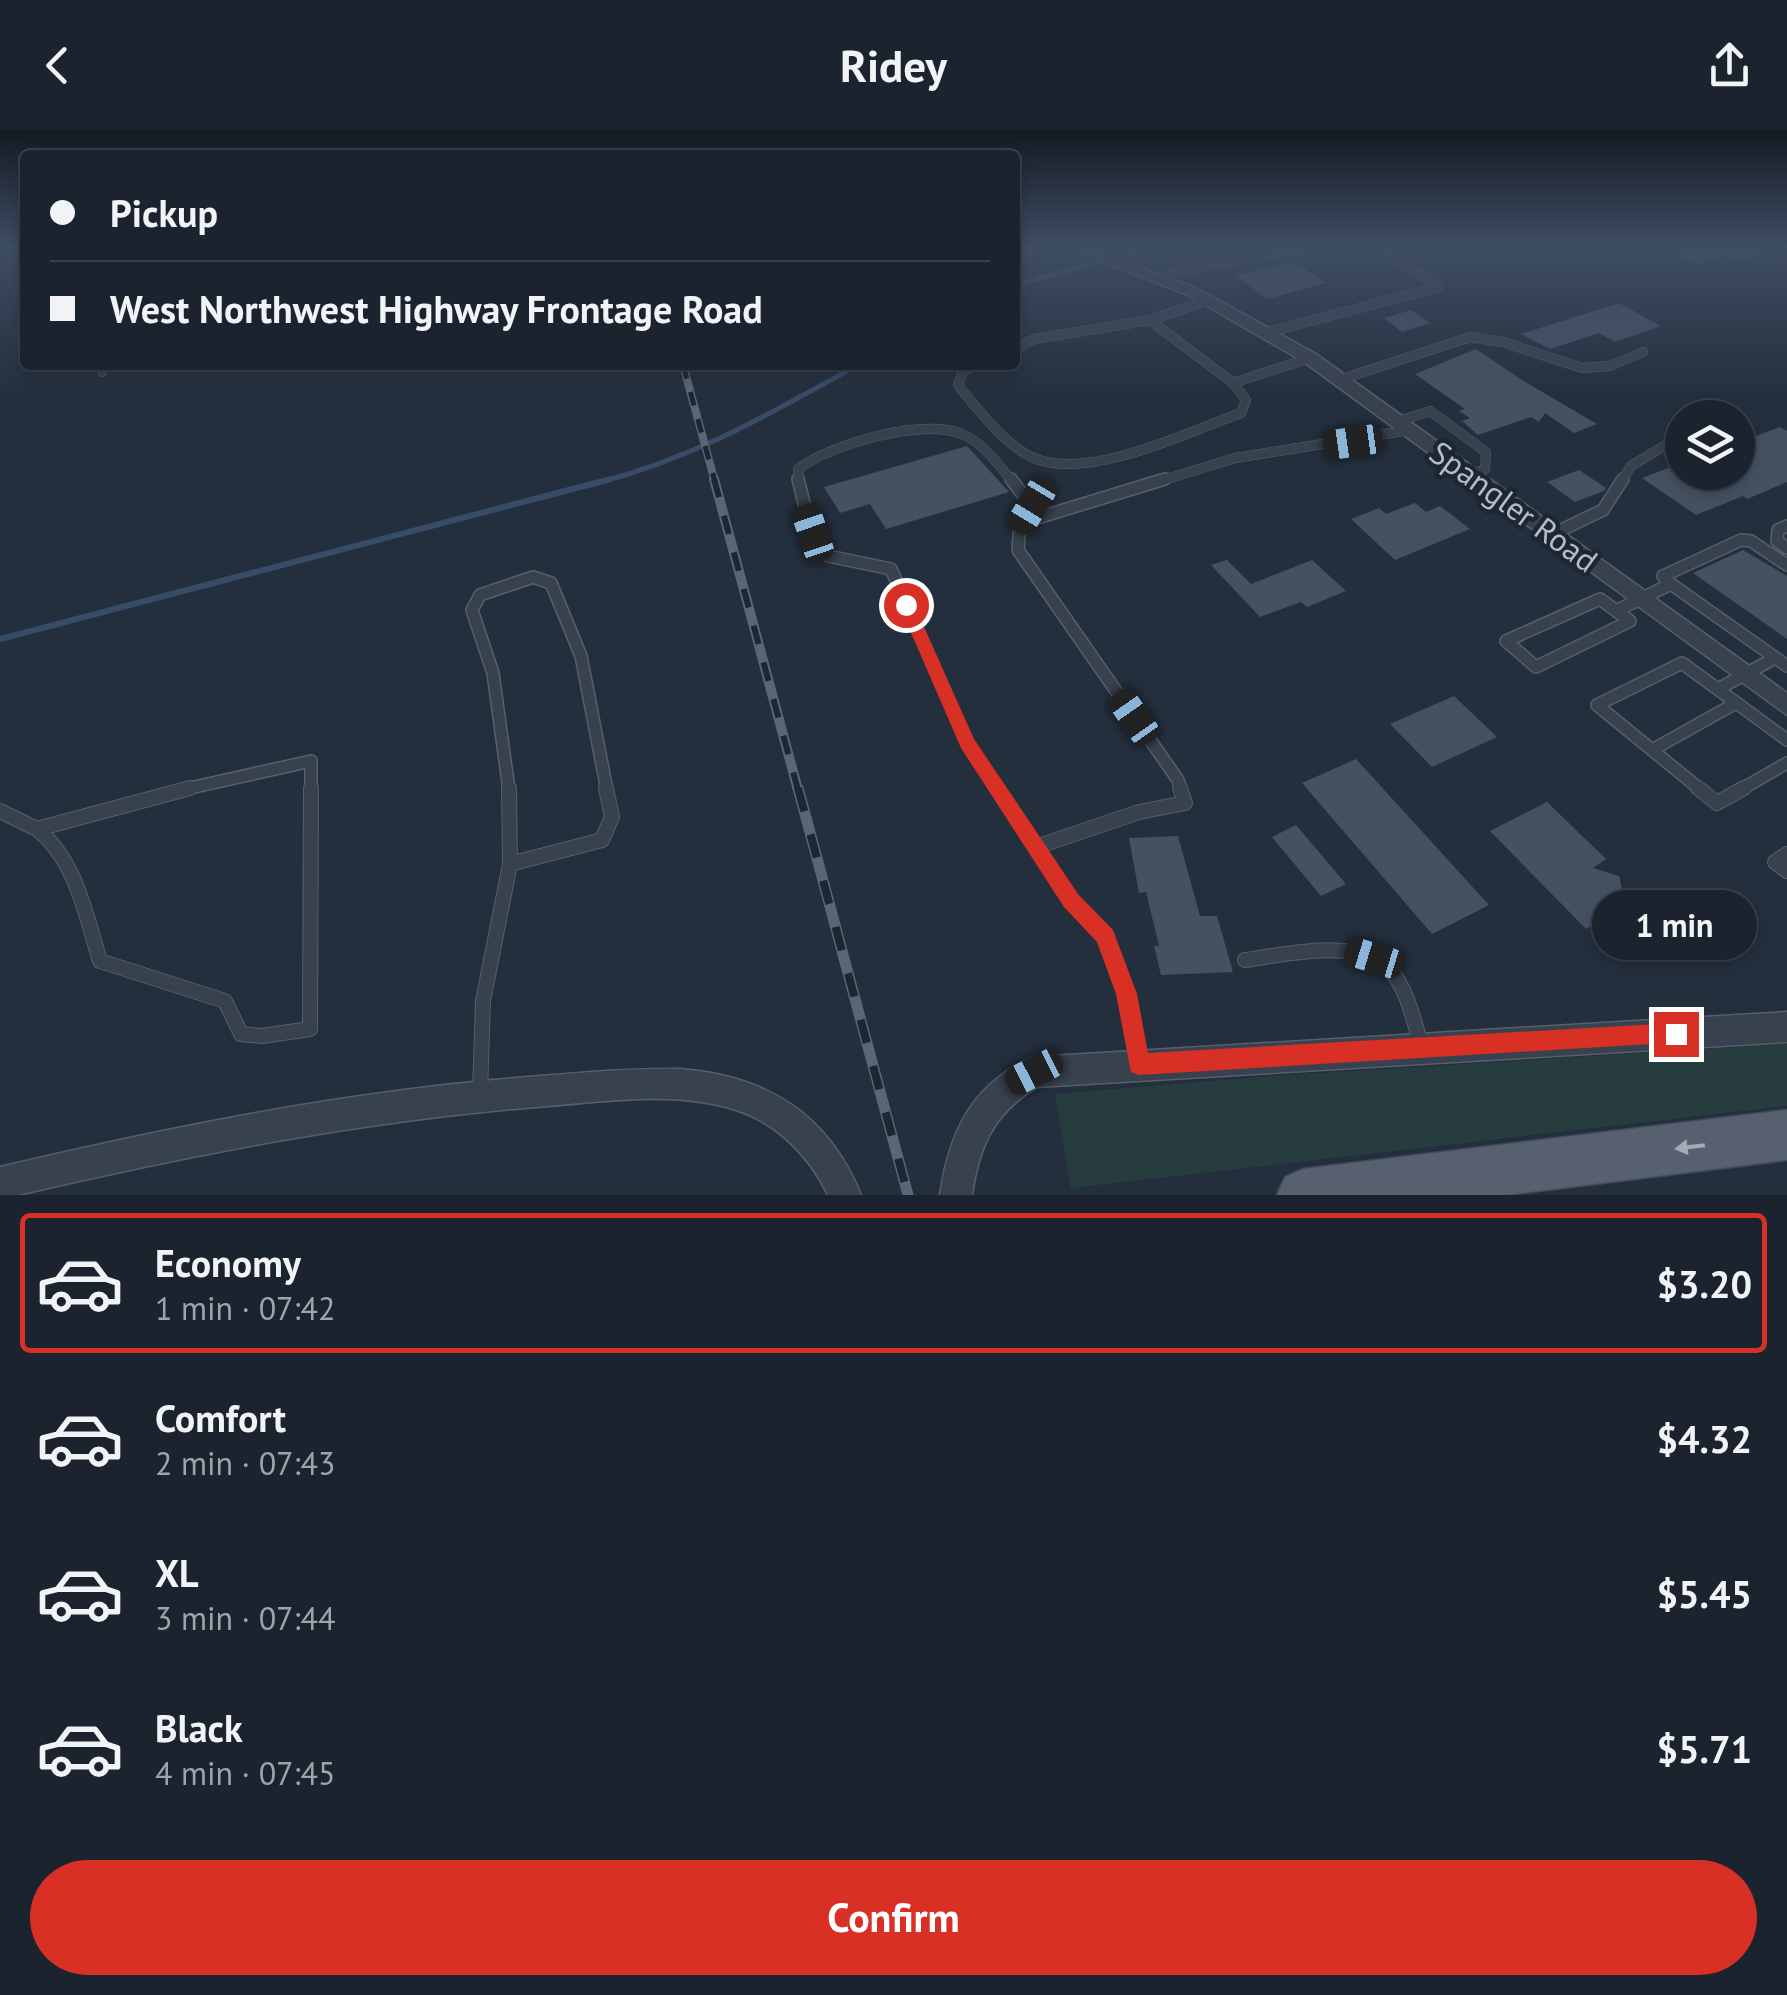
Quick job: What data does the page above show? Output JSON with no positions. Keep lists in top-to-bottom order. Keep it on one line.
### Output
{"streets":{"street":["Spangler Road"]},"page":{"header":"Ridey","banner":["Pickup","West Northwest Highway Frontage Road"],"bubble":"1 min","list":[{"name":"Economy","note":"1 min · 07:42","value":"$3.20"},{"name":"Comfort","note":"2 min · 07:43","value":"$4.32"},{"name":"XL","note":"3 min · 07:44","value":"$5.45"},{"name":"Black","note":"4 min · 07:45","value":"$5.71"}],"buttons":"Confirm"}}
